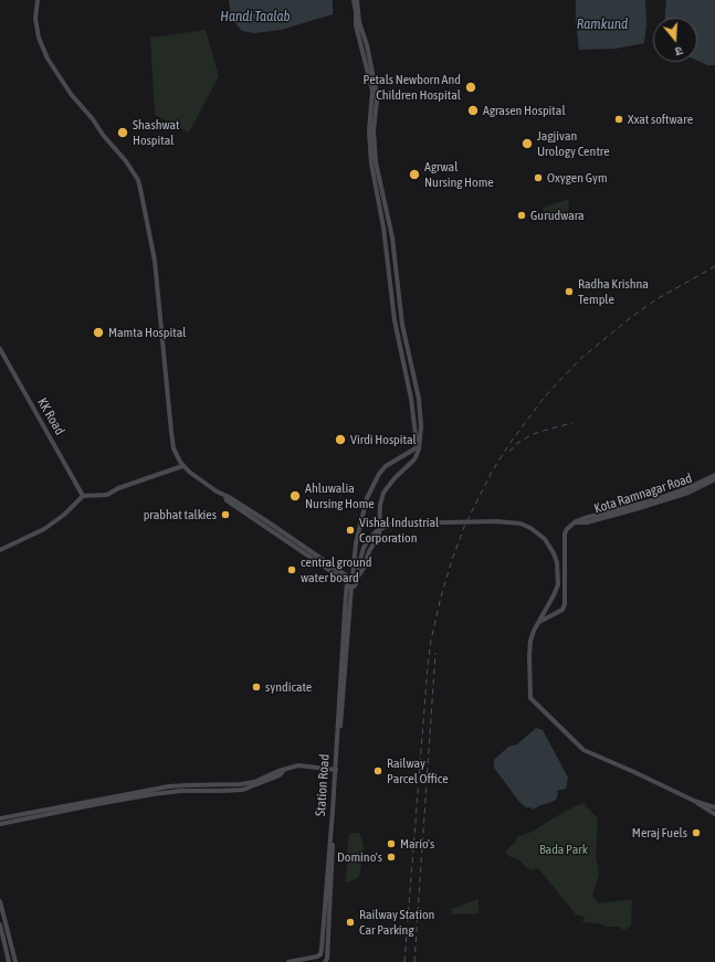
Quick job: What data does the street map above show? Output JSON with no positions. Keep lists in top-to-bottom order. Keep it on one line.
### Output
{"streets":{"street":["KK Road","Kota Ramnagar Road","Station Road"]},"water":["Handi Taalab","Ramkund"],"parks":["Bada Park"],"places":["Petals Newborn And Children Hospital","Agrasen Hospital","Xxat software","Shashwat Hospital","Jagjivan Urology Centre","Agrwal Nursing Home","Oxygen Gym","Gurudwara","Radha Krishna Temple","Mamta Hospital","Virdi Hospital","Ahluwalia Nursing Home","prabhat talkies","Vishal Industrial Corporation","central ground water board","syndicate","Railway Parcel Office","Meraj Fuels","Mario's","Domino's","Railway Station Car Parking"],"north":"bottom"}
